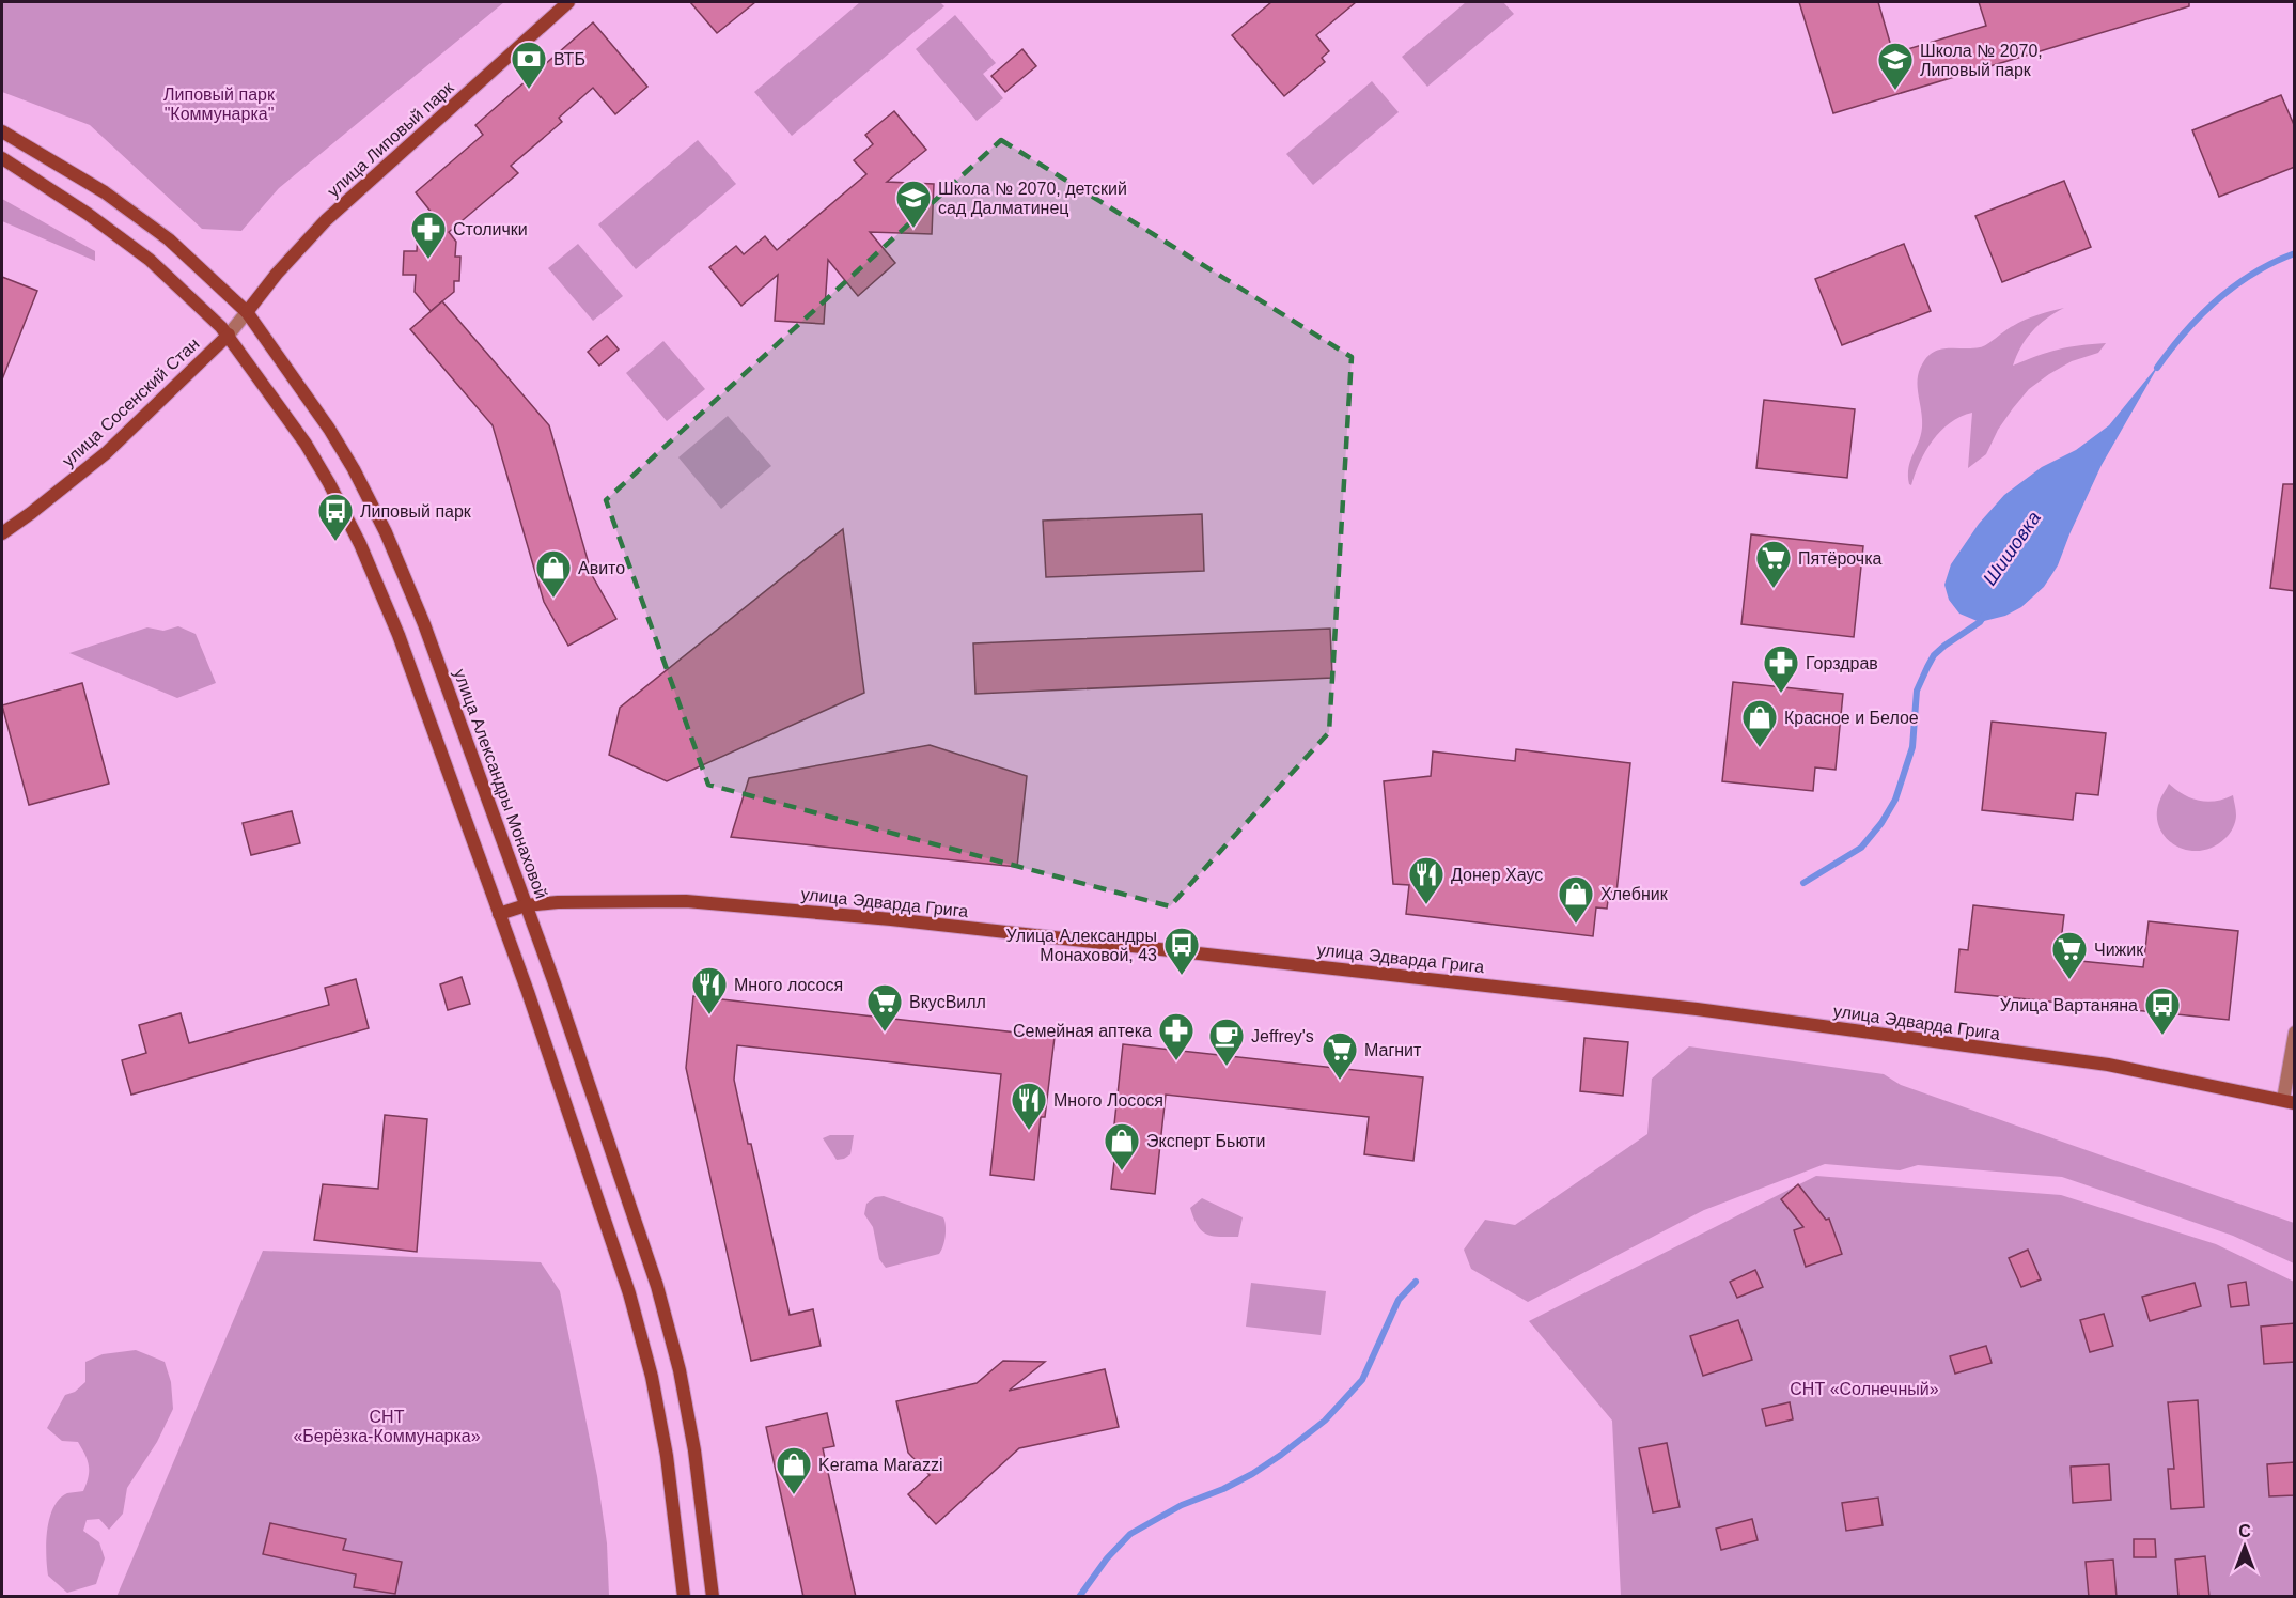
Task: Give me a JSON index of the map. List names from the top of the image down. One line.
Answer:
{"streets":{"main road":["улица Липовый парк","улица Сосенский Стан","улица Александры Монаховой","улица Эдварда Грига"]},"crossings":[["улица Липовый парк","улица Сосенский Стан"],["улица Липовый парк","улица Александры Монаховой"],["улица Сосенский Стан","улица Александры Монаховой"],["улица Александры Монаховой","улица Эдварда Грига"]],"water":["Шишовка"],"parks":["Липовый парк \"Коммунарка\"","СНТ «Солнечный»","СНТ «Берёзка-Коммунарка»"],"places":{"bank":["ВТБ"],"school or university":["Школа № 2070, Липовый парк","Школа № 2070, детский сад Далматинец"],"pharmacy":["Столички","Горздрав","Семейная аптека"],"bus stop":["Липовый парк","Улица Александры Монаховой, 43","Улица Вартаняна"],"supermarket":["Пятёрочка","Чижик","ВкусВилл","Магнит"],"shop":["Авито","Красное и Белое","Хлебник","Эксперт Бьюти","Kerama Marazzi"],"restaurant":["Донер Хаус","Много лосося","Много Лосося"],"cafe":["Jeffrey's"]},"north":"top"}
